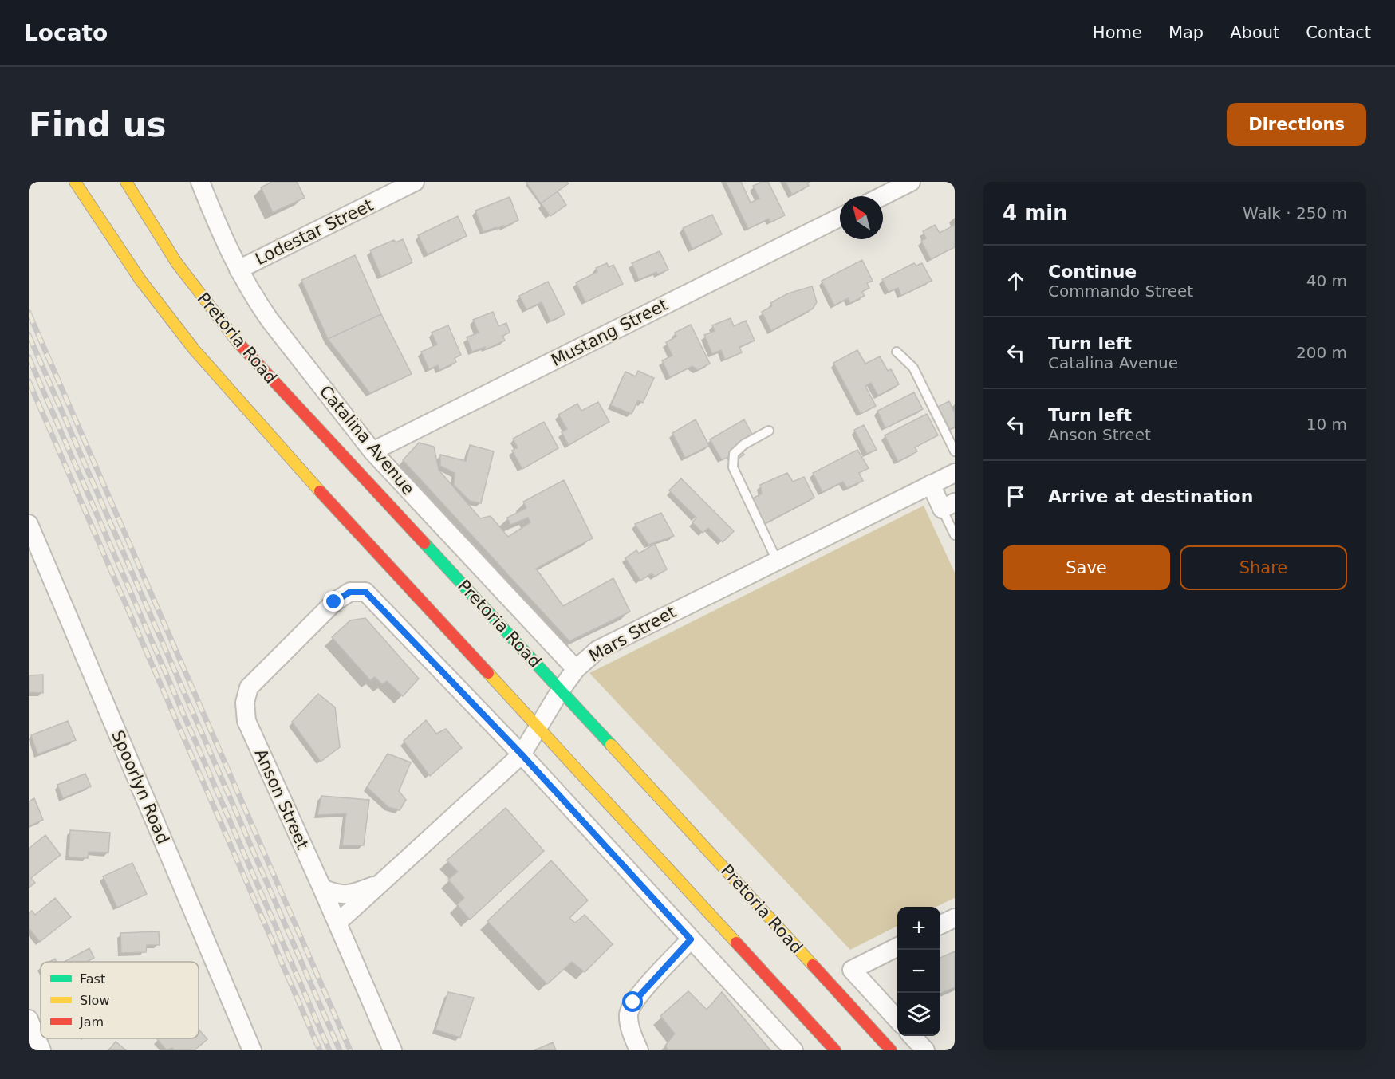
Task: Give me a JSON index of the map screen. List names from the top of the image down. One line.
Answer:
{"streets":{"main road":["Pretoria Road"],"street":["Lodestar Street","Mustang Street","Catalina Avenue","Mars Street","Spoorlyn Road","Anson Street"]},"crossings":[["Lodestar Street","Catalina Avenue"],["Mustang Street","Catalina Avenue"],["Pretoria Road","Mars Street"],["Catalina Avenue","Mars Street"],["Mars Street","Anson Street"]],"legend":["Fast","Slow","Jam"],"north":"top left","page":{"header":"Locato","nav":["Home","Map","About","Contact"],"buttons":["Directions",["Save","Share"]],"title":"Find us","heading":["4 min","Walk · 250 m"],"list":[["Continue","Commando Street","40 m"],["Turn left","Catalina Avenue","200 m"],["Turn left","Anson Street","10 m"],"Arrive at destination"],"map_buttons":["+","−"]}}
